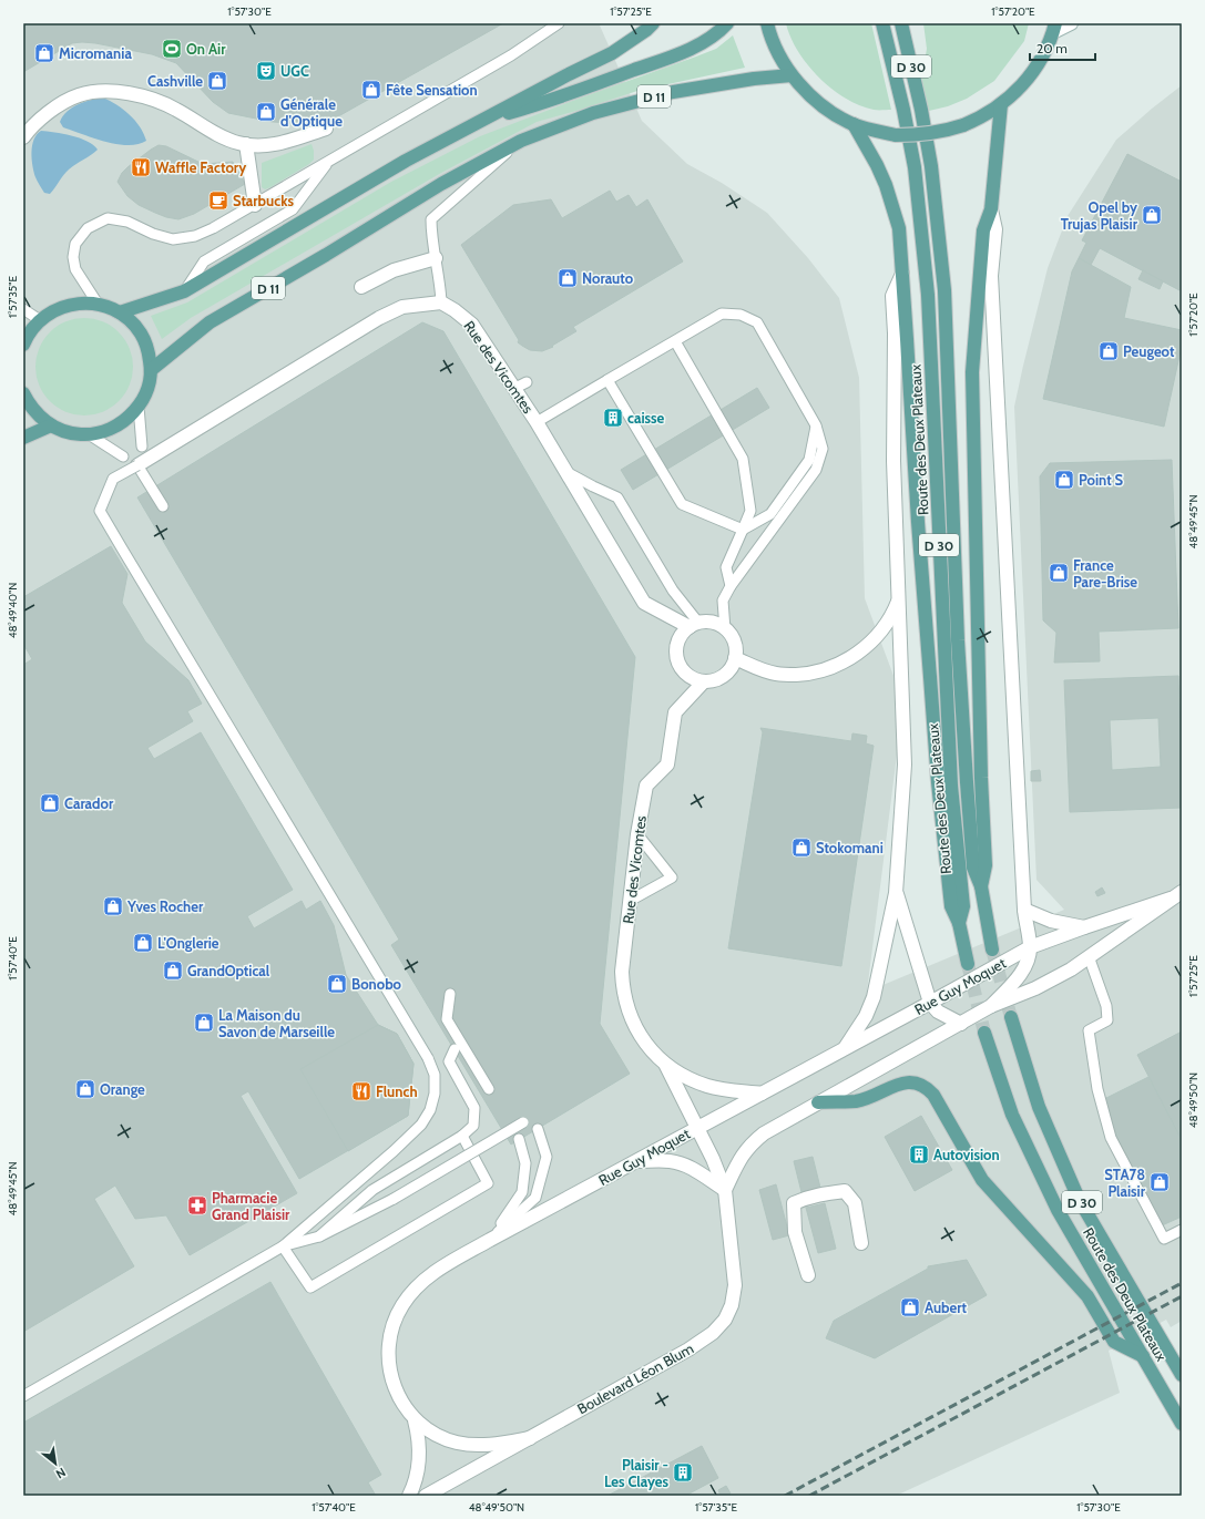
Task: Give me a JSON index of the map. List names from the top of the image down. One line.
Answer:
{"streets":{"main road":["D 30","D 11","Route des Deux Plateaux"],"street":["Rue des Vicomtes","Rue Guy Moquet","Boulevard Léon Blum"]},"crossings":[["Rue des Vicomtes","Rue Guy Moquet"],["Rue des Vicomtes","Boulevard Léon Blum"],["Rue Guy Moquet","Boulevard Léon Blum"]],"places":{"sports":["On Air"],"shop":["Micromania","Cashville","Fête Sensation","Générale d'Optique","Opel by Trujas Plaisir","Norauto","Peugeot","Point S","France Pare-Brise","Carador","Stokomani","Yves Rocher","L'Onglerie","GrandOptical","Bonobo","La Maison du Savon de Marseille","Orange","STA78 Plaisir","Aubert"],"theatre":["UGC"],"restaurant":["Waffle Factory","Flunch"],"cafe":["Starbucks"],"building":["caisse","Autovision","Plaisir - Les Clayes"],"pharmacy":["Pharmacie Grand Plaisir"]},"scale_bar":"20 m","north":"bottom right","coordinates":["1°57'30\"E","1°57'25\"E","1°57'20\"E","1°57'35\"E","48°49'45\"N","48°49'40\"N","1°57'40\"E","48°49'50\"N"]}
